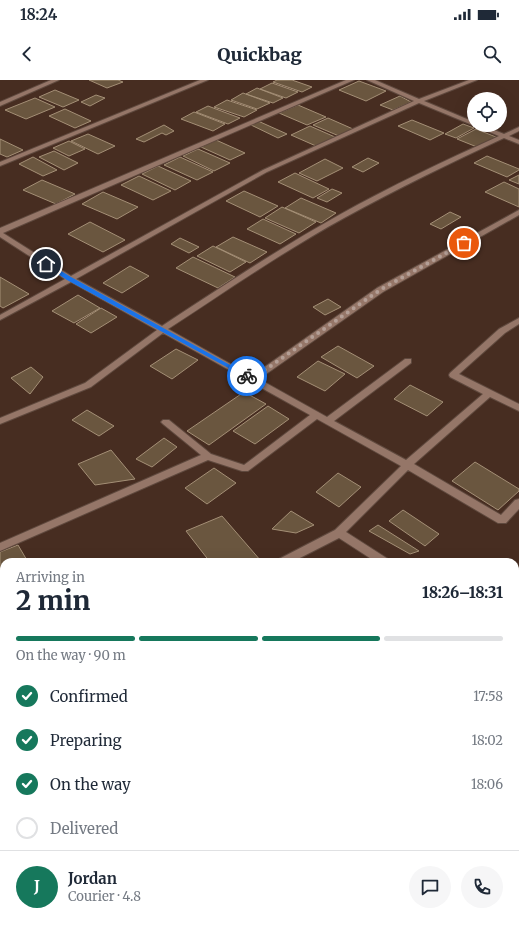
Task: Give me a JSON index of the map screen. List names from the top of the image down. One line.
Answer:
{"page":{"status":"18:24","header":"Quickbag","heading":["2 min","Arriving in","18:26–18:31"],"panel":["Jordan","Courier · 4.8"],"bar":"On the way · 90 m","list":[["Confirmed","17:58"],["Preparing","18:02"],["On the way","18:06"],"Delivered"],"round":"J"}}
